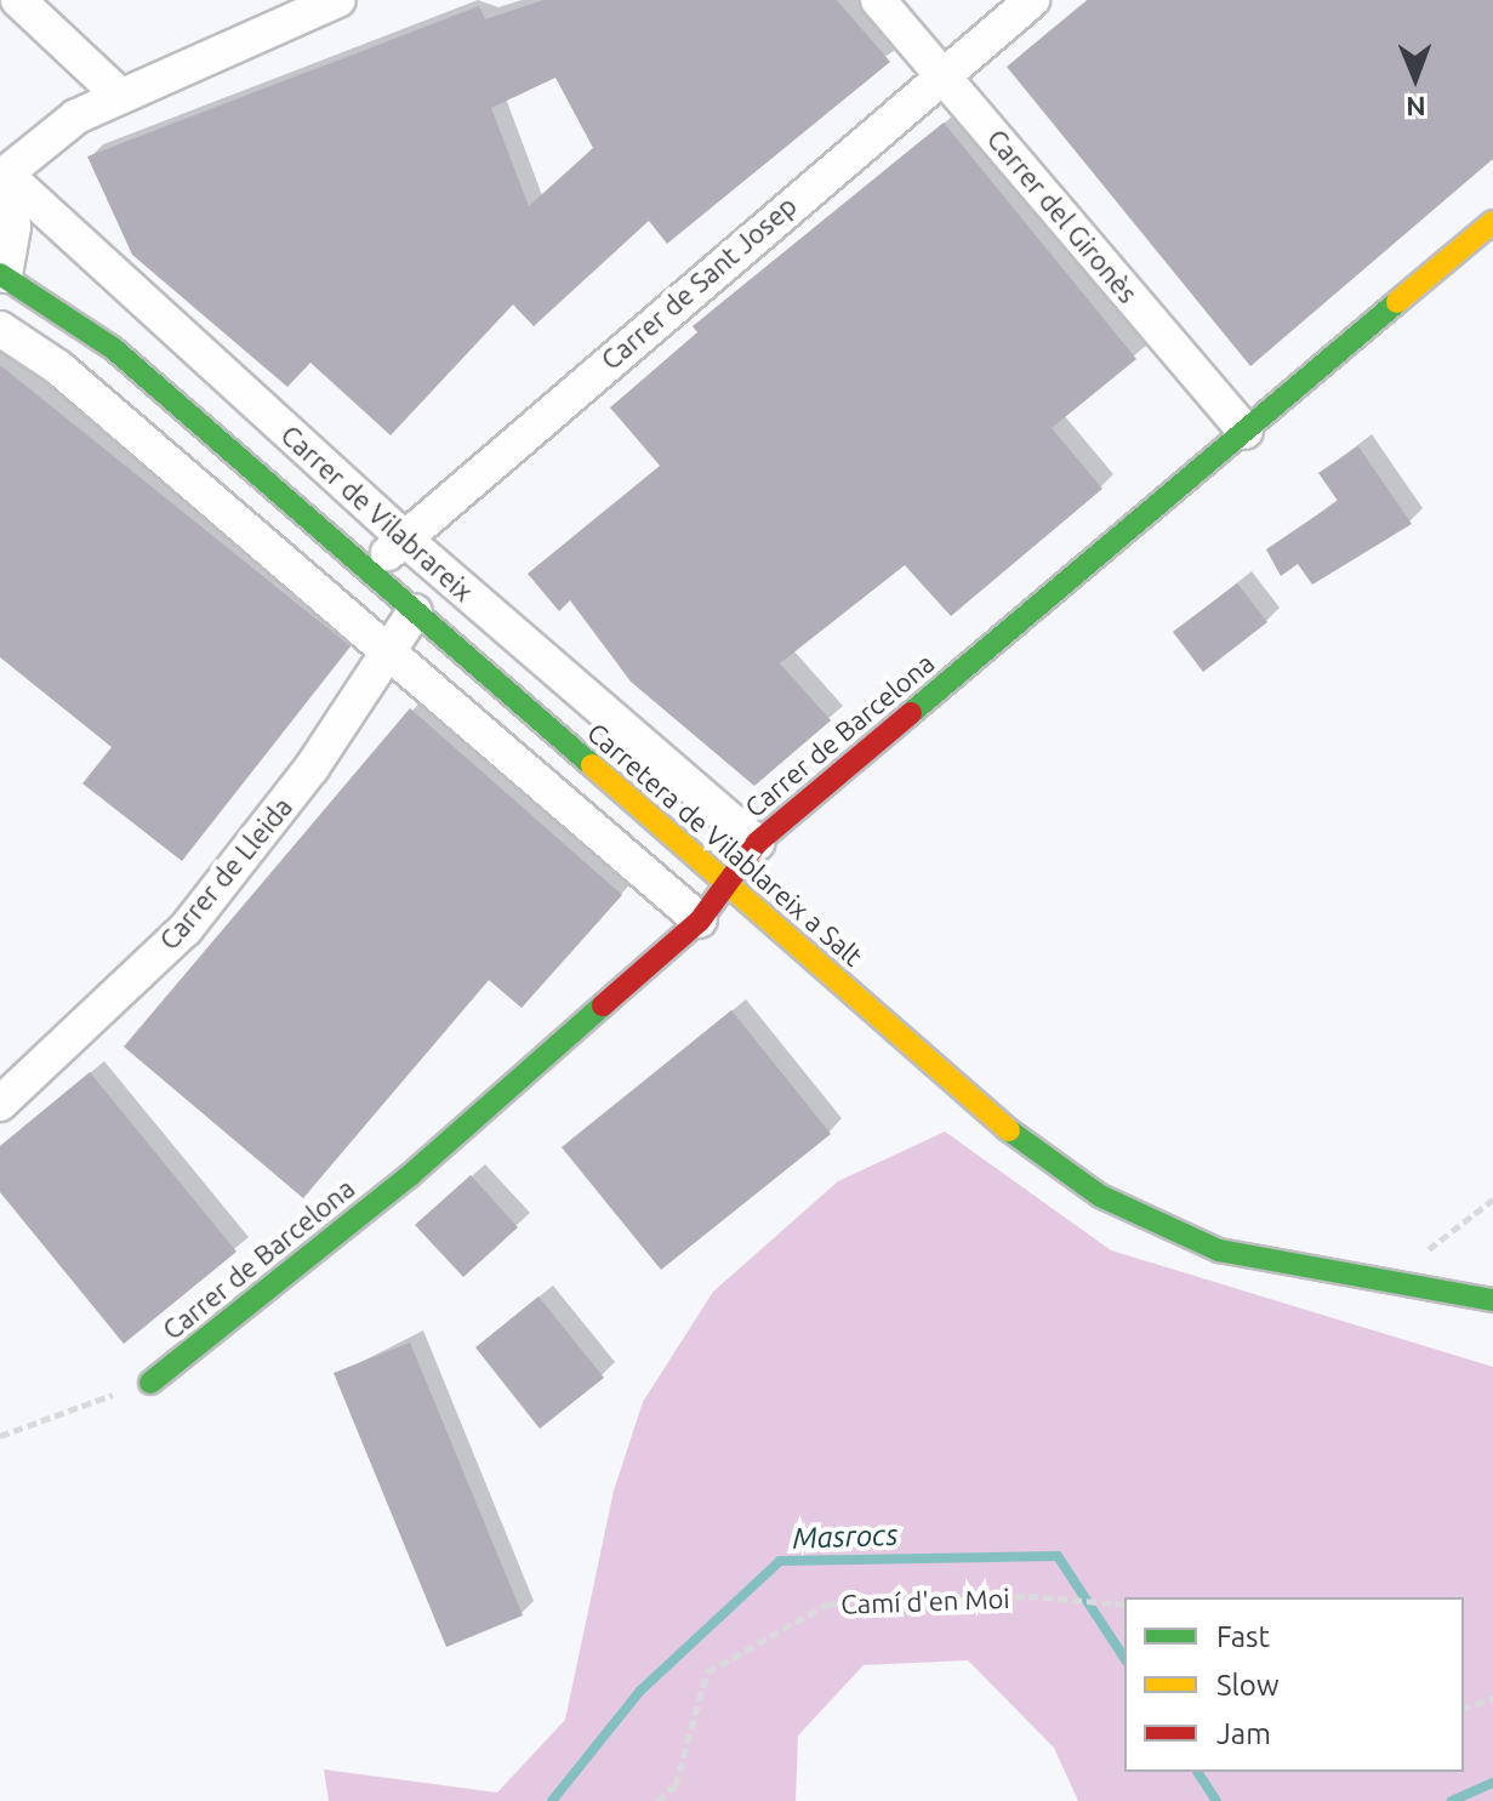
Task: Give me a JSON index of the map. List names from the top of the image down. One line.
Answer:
{"streets":{"street":["Carrer del Gironès","Carrer de Sant Josep","Carrer de Vilabrareix","Carrer de Barcelona","Carretera de Vilablareix a Salt","Carrer de Lleida"],"path":["Camí d'en Moi"]},"crossings":[["Carrer del Gironès","Carrer de Sant Josep"],["Carrer del Gironès","Carrer de Barcelona"],["Carrer de Sant Josep","Carrer de Vilabrareix"],["Carrer de Sant Josep","Carretera de Vilablareix a Salt"],["Carrer de Vilabrareix","Carrer de Barcelona"],["Carrer de Barcelona","Carretera de Vilablareix a Salt"],["Carretera de Vilablareix a Salt","Carrer de Lleida"]],"water":["Masrocs"],"legend":["Fast","Slow","Jam"],"north":"bottom"}
